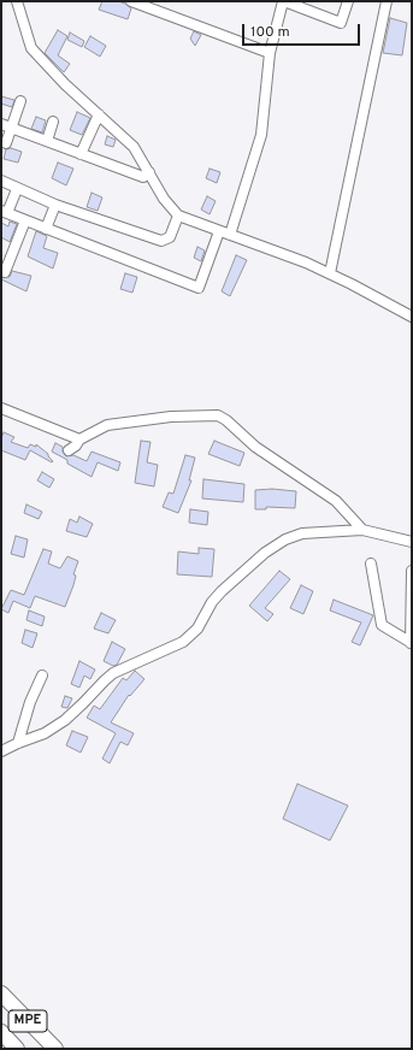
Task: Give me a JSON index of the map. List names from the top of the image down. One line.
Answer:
{"streets":{"highway":["MPE"]},"scale_bar":"100 m"}
